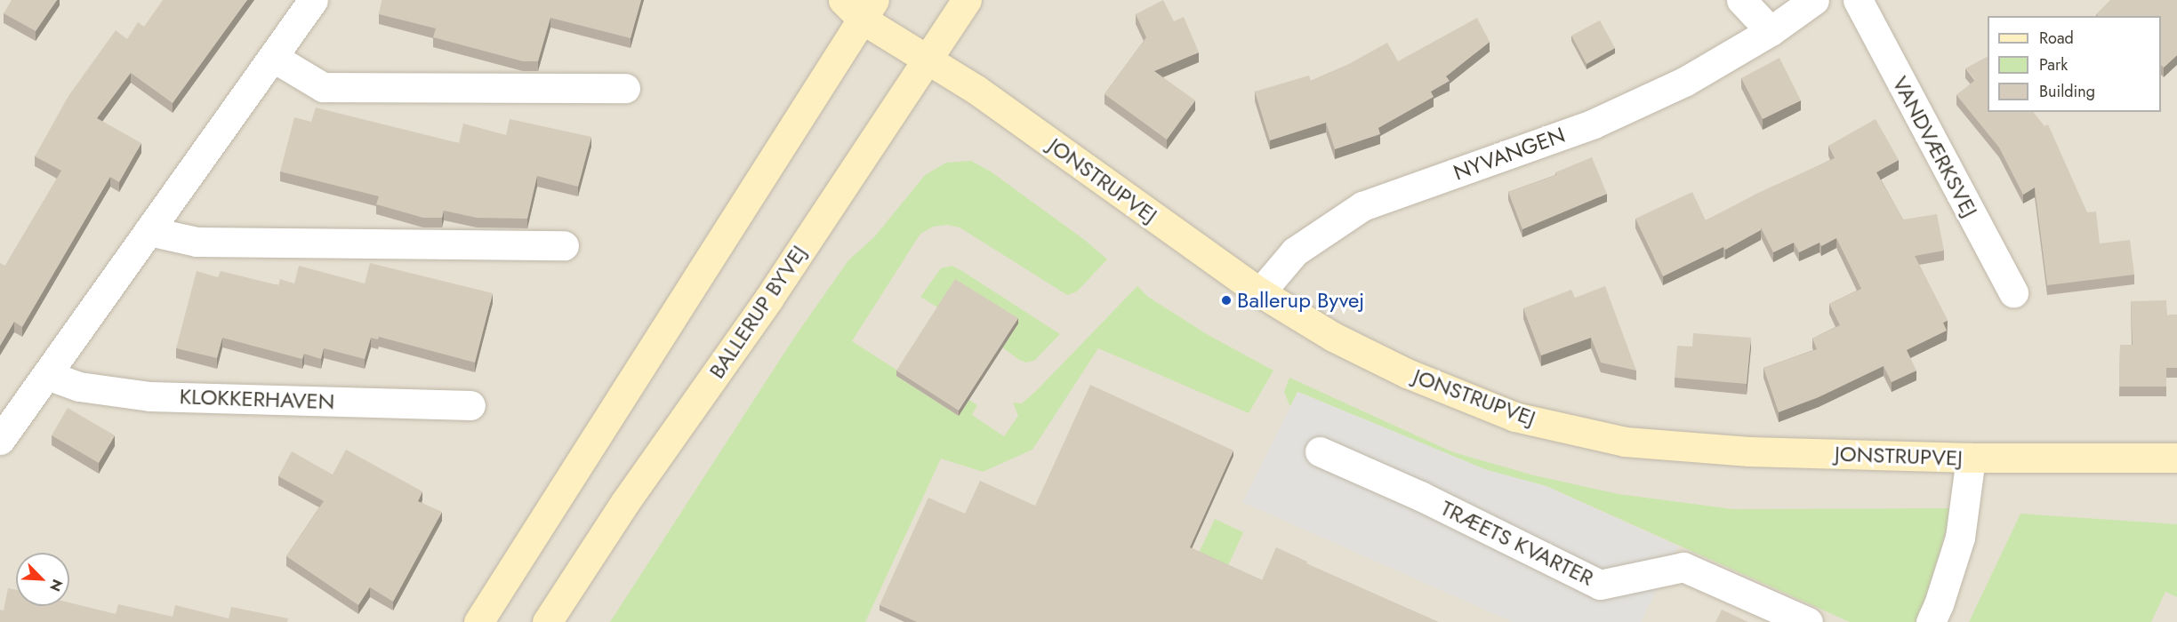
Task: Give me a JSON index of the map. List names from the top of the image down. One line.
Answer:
{"streets":{"main road":["JONSTRUPVEJ","BALLERUP BYVEJ"],"street":["VANDVÆRKSVEJ","NYVANGEN","KLOKKERHAVEN","TRÆETS KVARTER"]},"crossings":[["NYVANGEN","JONSTRUPVEJ"],["JONSTRUPVEJ","BALLERUP BYVEJ"]],"places":["Ballerup Byvej"],"legend":["Road","Park","Building"],"north":"bottom right"}
